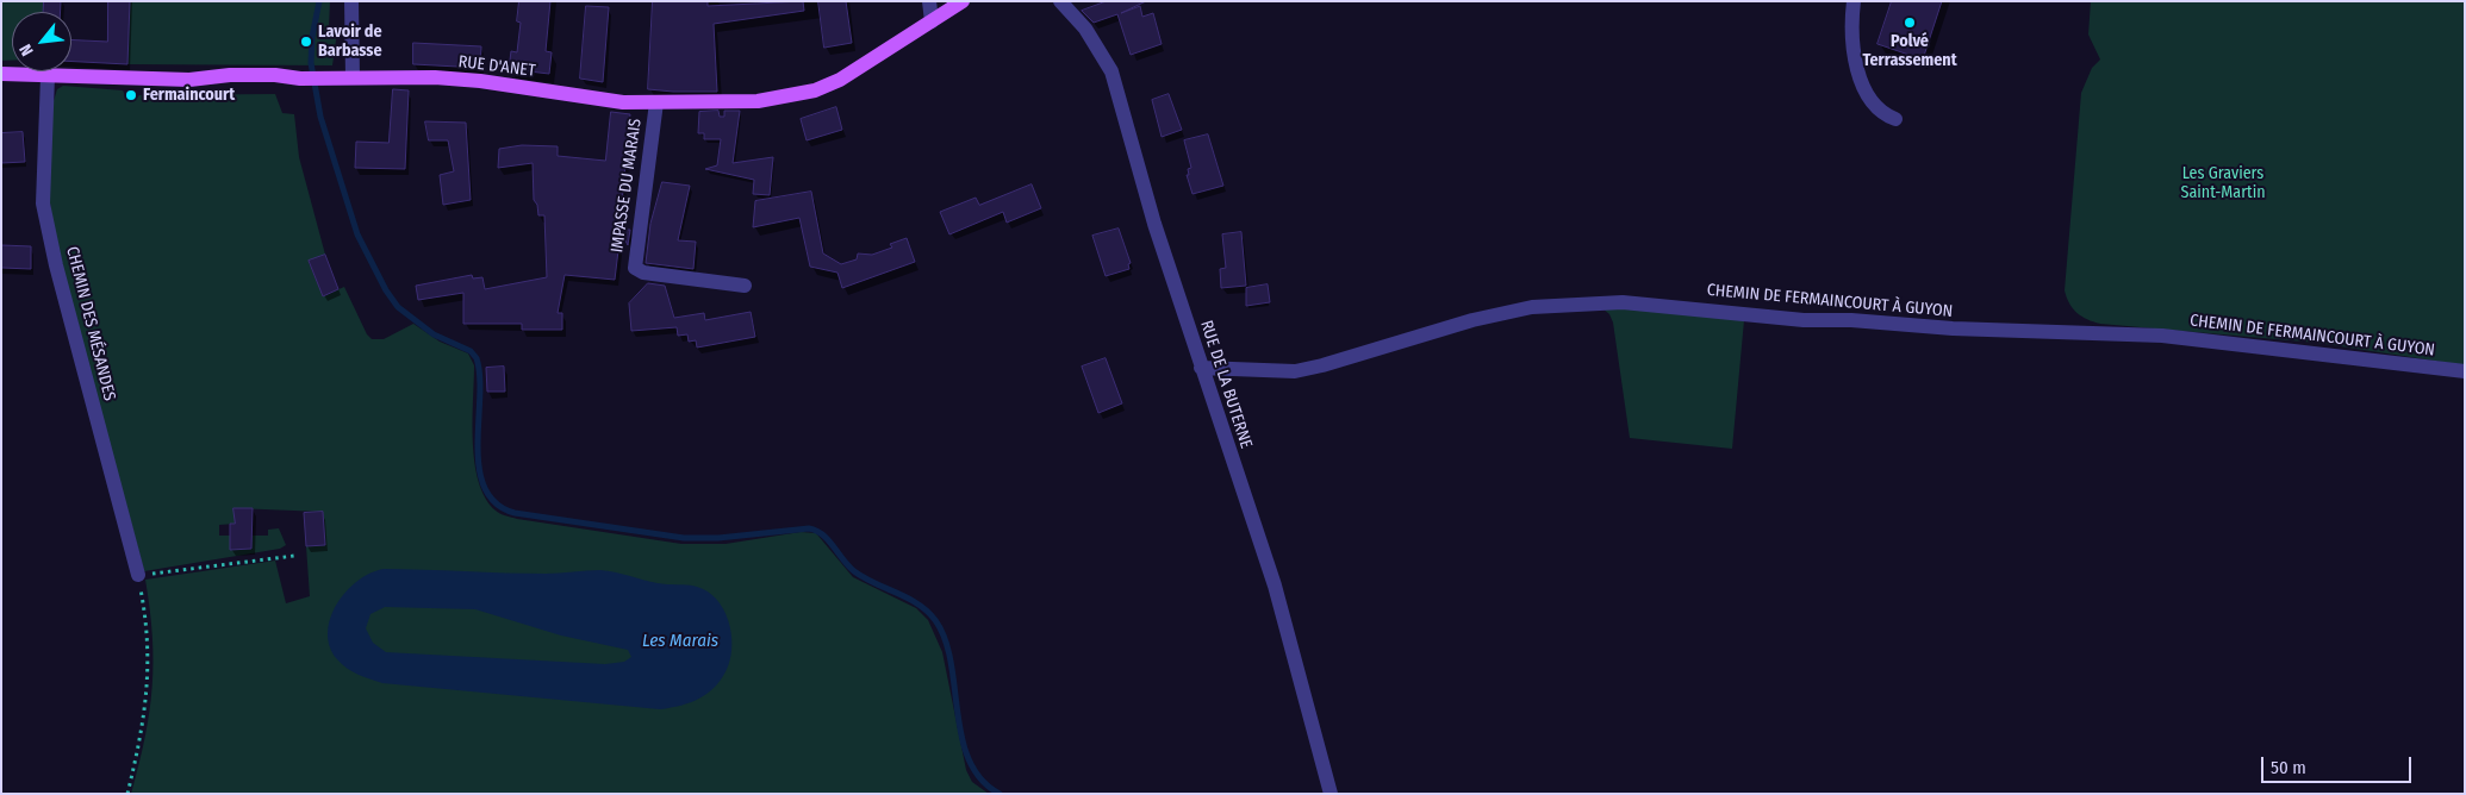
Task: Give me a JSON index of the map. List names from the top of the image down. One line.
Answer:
{"streets":{"main road":["RUE D'ANET"],"street":["IMPASSE DU MARAIS","CHEMIN DE FERMAINCOURT À GUYON","CHEMIN DES MÉSANDES","RUE DE LA BUTERNE"]},"crossings":[["RUE D'ANET","IMPASSE DU MARAIS"],["RUE D'ANET","CHEMIN DES MÉSANDES"],["CHEMIN DE FERMAINCOURT À GUYON","RUE DE LA BUTERNE"]],"water":["Les Marais"],"parks":["Les Graviers Saint-Martin"],"places":["Polvé Terrassement","Lavoir de Barbasse","Fermaincourt"],"scale_bar":"50 m","north":"bottom left"}
